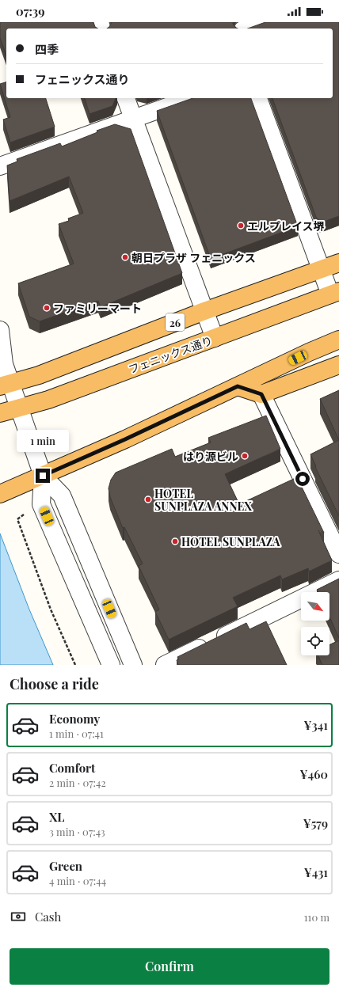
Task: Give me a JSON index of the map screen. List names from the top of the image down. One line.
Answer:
{"streets":{"highway":["26","フェニックス通り"]},"places":["エルプレイス堺","朝日プラザ フェニックス","ファミリーマート","はり源ビル","HOTEL SUNPLAZA ANNEX","HOTEL SUNPLAZA"],"north":"bottom right","page":{"status":"07:39","banner":["四季","フェニックス通り"],"bubble":"1 min","heading":"Choose a ride","list":[{"name":"Economy","note":"1 min · 07:41","value":"¥341"},{"name":"Comfort","note":"2 min · 07:42","value":"¥460"},{"name":"XL","note":"3 min · 07:43","value":"¥579"},{"name":"Green","note":"4 min · 07:44","value":"¥431"}],"pay":["Cash","110 m"],"buttons":"Confirm"}}
